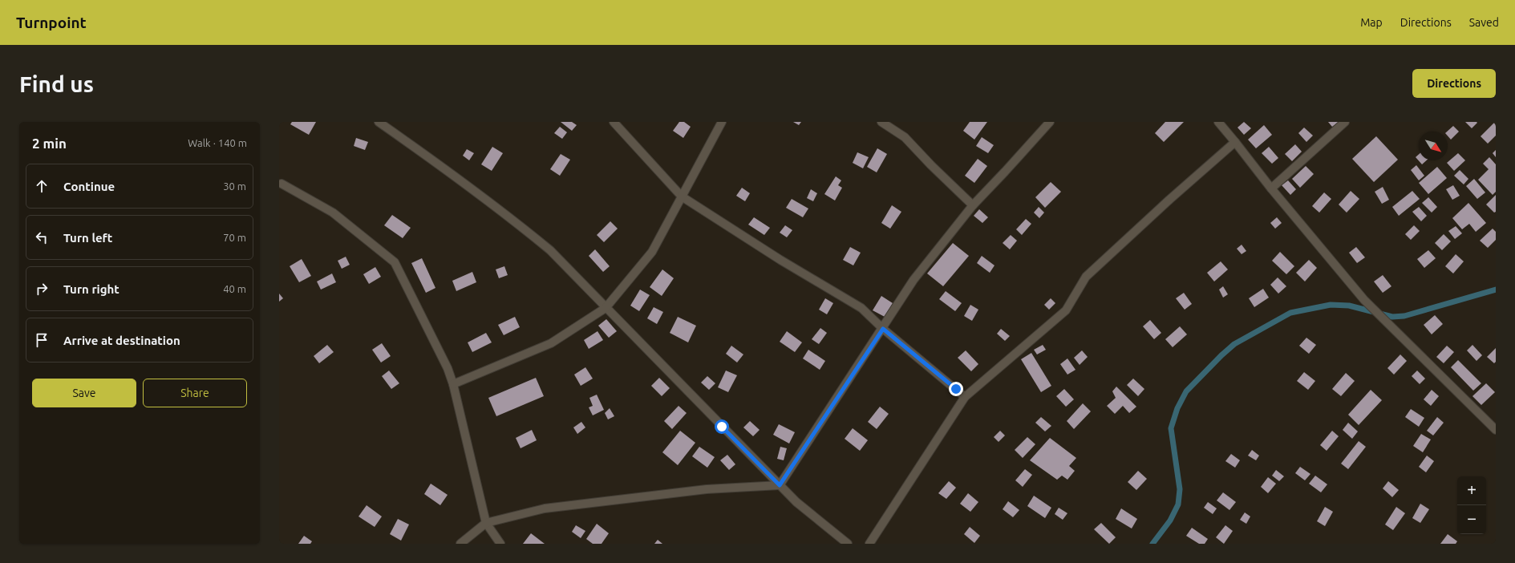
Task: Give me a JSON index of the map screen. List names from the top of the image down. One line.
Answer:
{"north":"bottom right","page":{"header":"Turnpoint","nav":["Map","Directions","Saved"],"buttons":["Directions",["Save","Share"]],"title":"Find us","heading":["2 min","Walk · 140 m"],"list":[["Continue","30 m"],["Turn left","70 m"],["Turn right","40 m"],"Arrive at destination"],"map_buttons":["+","−"]}}
